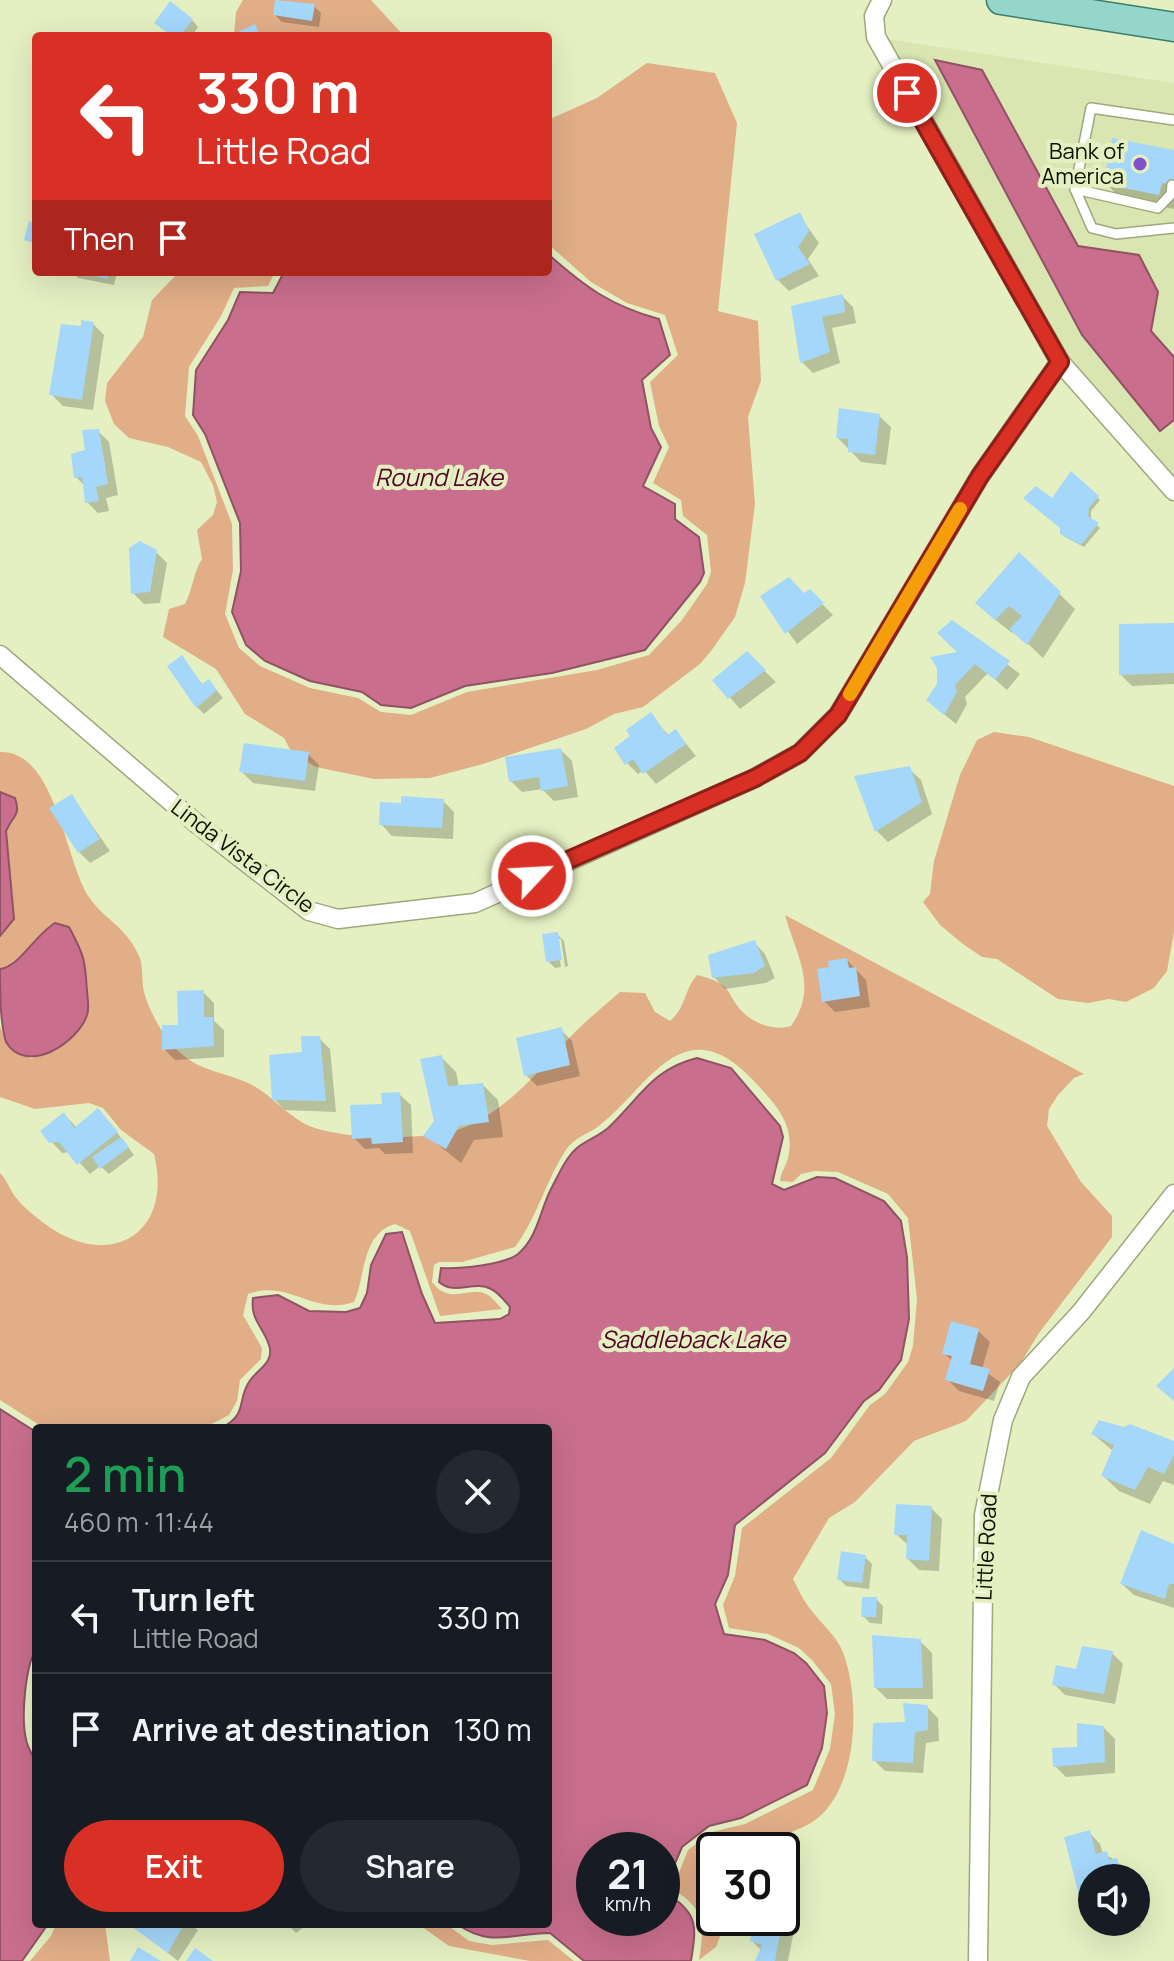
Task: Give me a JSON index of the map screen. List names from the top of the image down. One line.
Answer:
{"streets":{"street":["Linda Vista Circle","Little Road"]},"water":["Round Lake","Saddleback Lake"],"places":["Bank of America"],"page":{"turn":["330 m","Little Road"],"then":"Then","heading":["2 min","460 m · 11:44"],"list":[{"name":"Turn left","note":"Little Road","value":"330 m"},{"name":"Arrive at destination","value":"130 m"}],"buttons":["Exit","Share"],"speed":"21 km/h","limit":"30"}}
